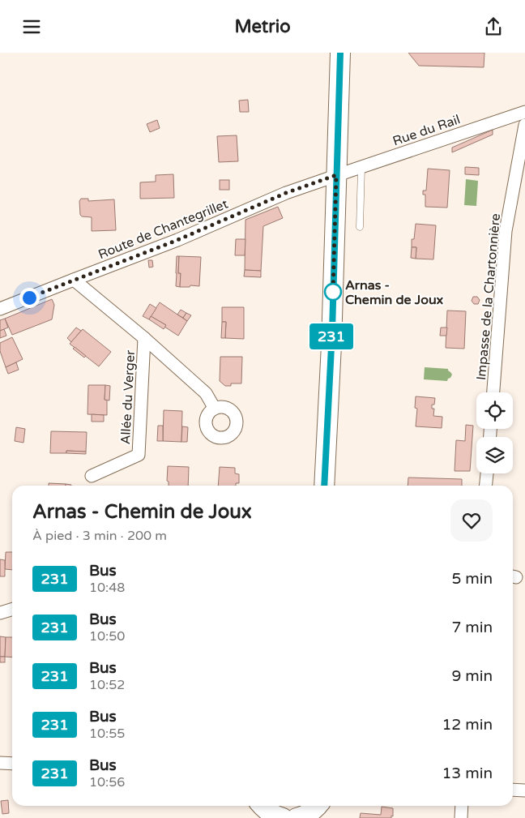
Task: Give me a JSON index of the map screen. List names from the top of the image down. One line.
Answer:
{"streets":{"street":["Rue du Rail","Route de Chantegrillet","Impasse de la Chartonnière","Allée du Verger"]},"crossings":[["Rue du Rail","Route de Chantegrillet"],["Route de Chantegrillet","Allée du Verger"]],"places":["Arnas - Chemin de Joux"],"lines":["bus line 231"],"page":{"header":"Metrio","on_map":"231","heading":["Arnas - Chemin de Joux","À pied · 3 min · 200 m"],"list":[{"mark":"231","name":"Bus","note":"10:48","value":"5 min"},{"mark":"231","name":"Bus","note":"10:50","value":"7 min"},{"mark":"231","name":"Bus","note":"10:52","value":"9 min"},{"mark":"231","name":"Bus","note":"10:55","value":"12 min"},{"mark":"231","name":"Bus","note":"10:56","value":"13 min"}]}}
